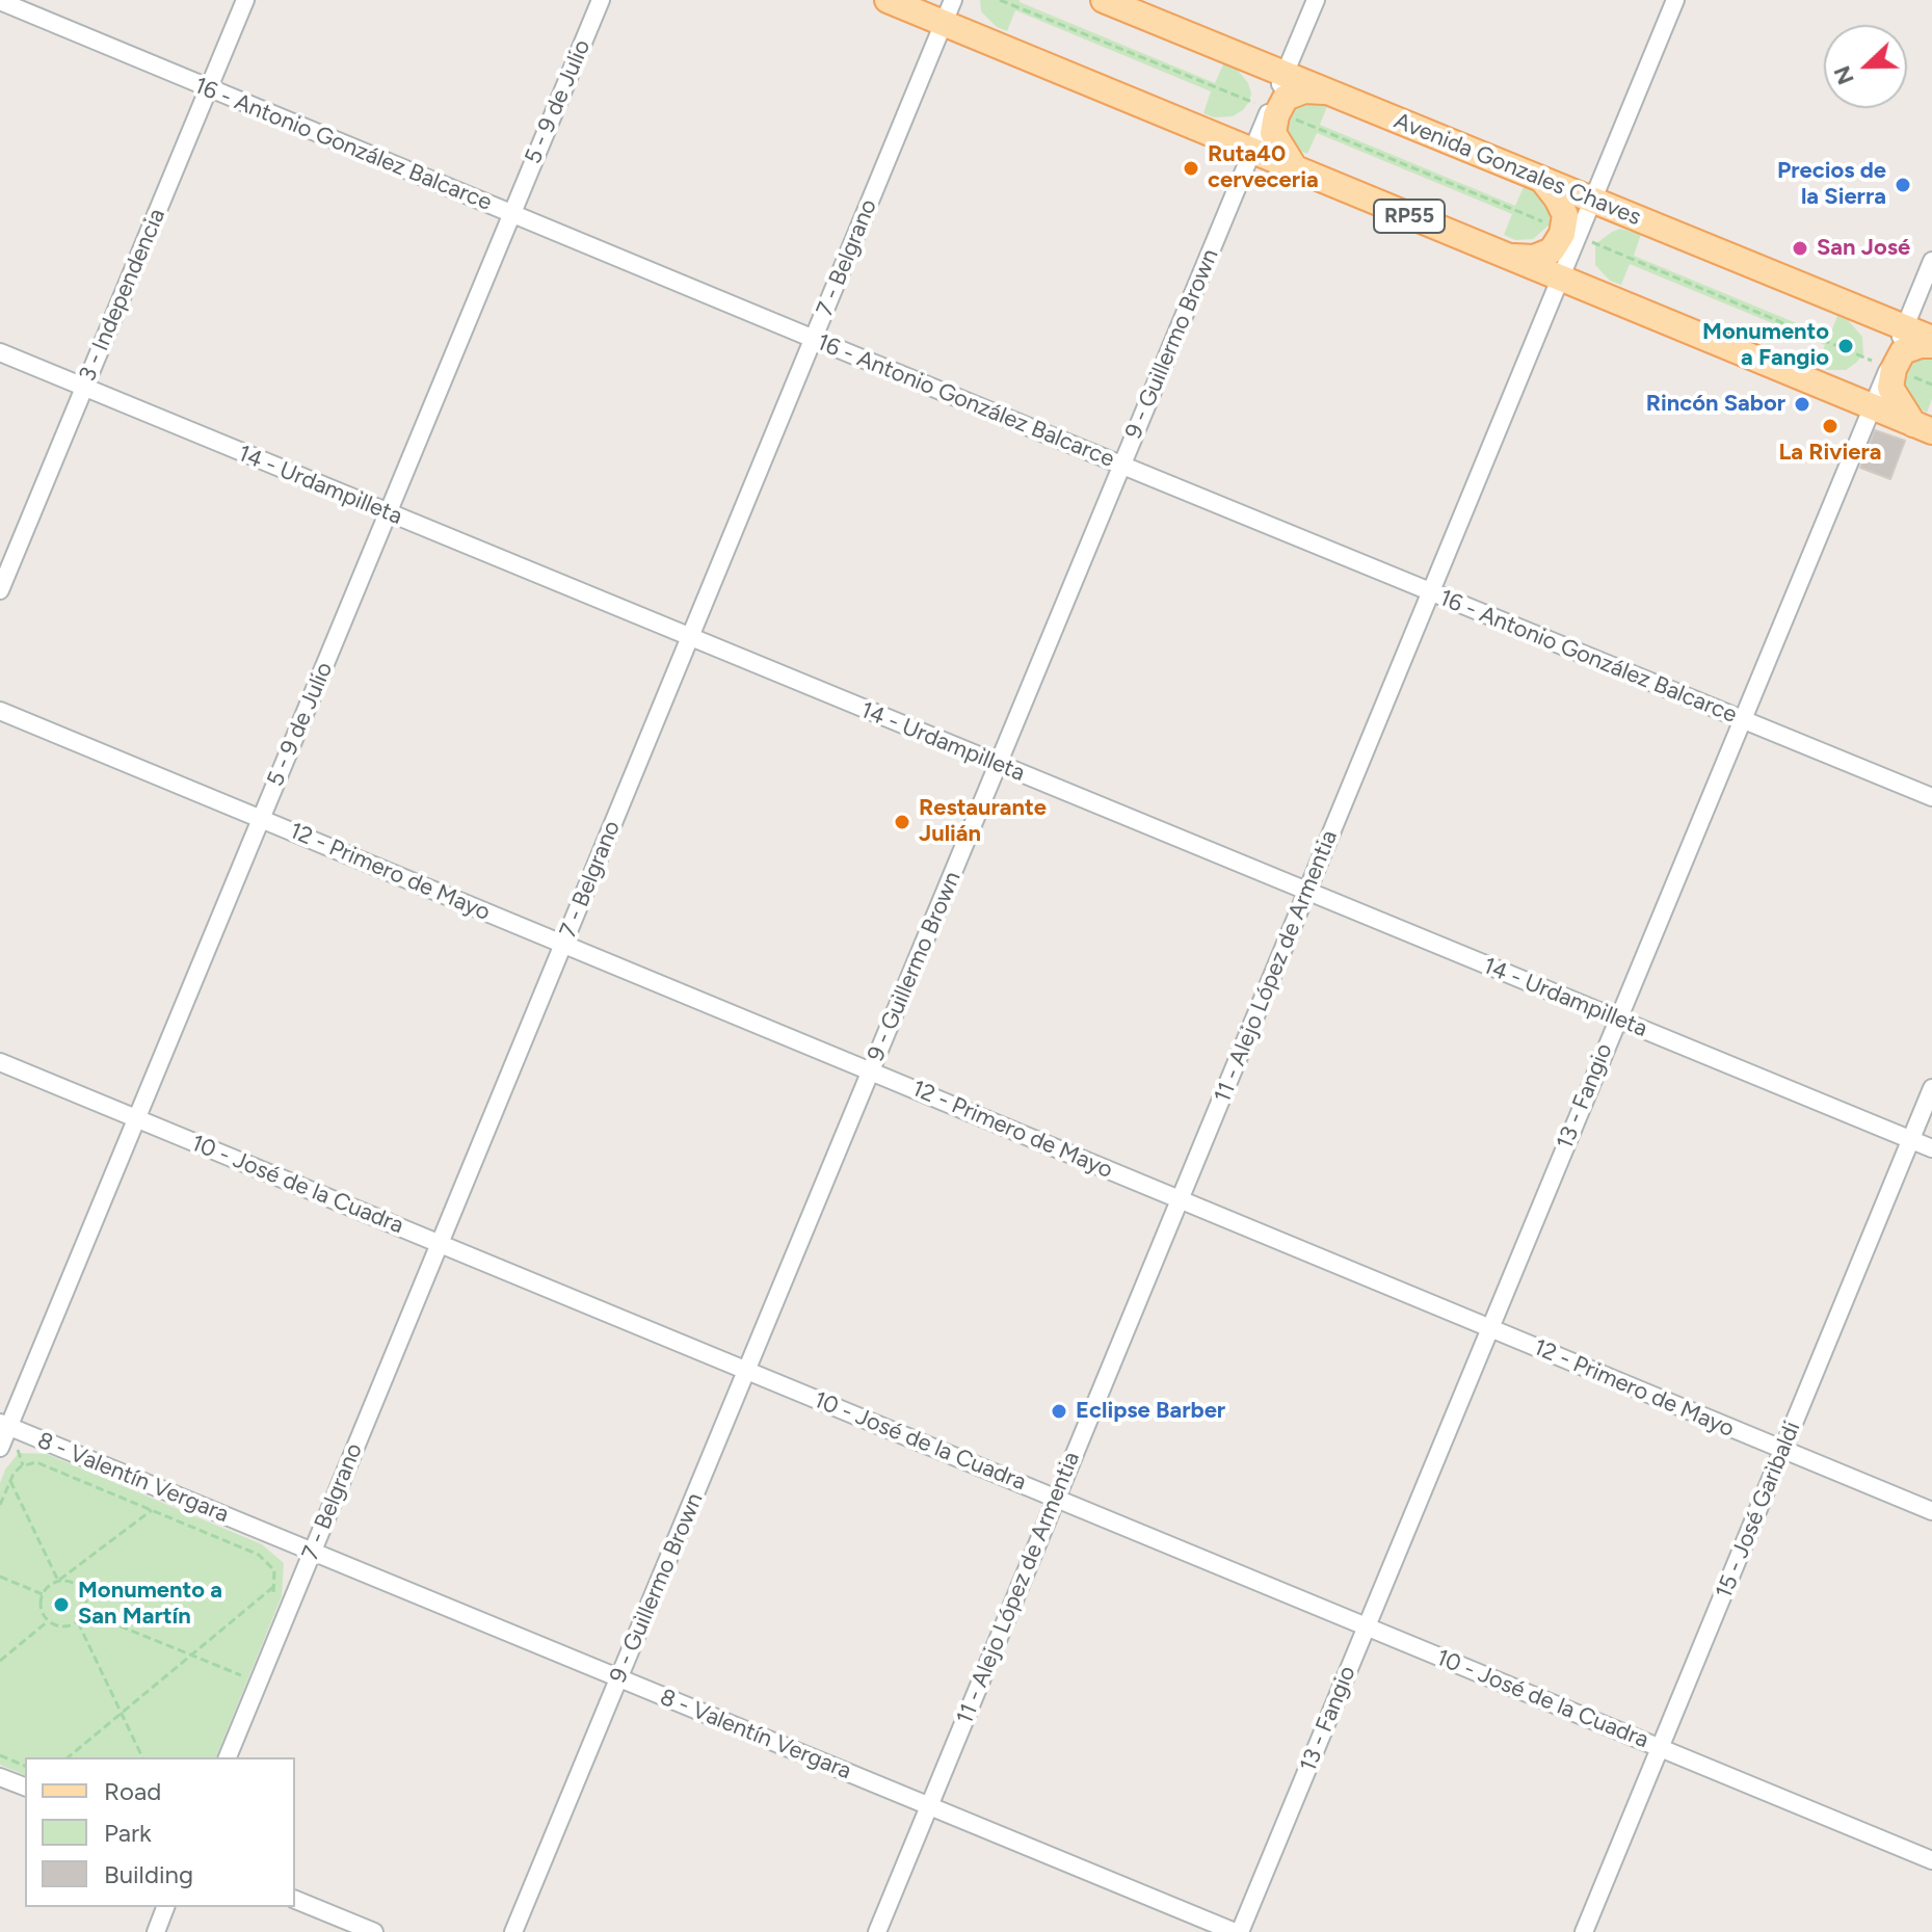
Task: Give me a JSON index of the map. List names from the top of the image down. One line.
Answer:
{"streets":{"main road":["Avenida Gonzales Chaves","RP55"],"street":["5 - 9 de Julio","16 - Antonio González Balcarce","7 - Belgrano","3 - Independencia","9 - Guillermo Brown","14 - Urdampilleta","12 - Primero de Mayo","11 - Alejo López de Armentia","13 - Fangio","10 - José de la Cuadra","8 - Valentín Vergara","15 - José Garibaldi"]},"crossings":[["5 - 9 de Julio","16 - Antonio González Balcarce"],["5 - 9 de Julio","14 - Urdampilleta"],["5 - 9 de Julio","12 - Primero de Mayo"],["5 - 9 de Julio","10 - José de la Cuadra"],["5 - 9 de Julio","8 - Valentín Vergara"],["16 - Antonio González Balcarce","7 - Belgrano"],["16 - Antonio González Balcarce","3 - Independencia"],["16 - Antonio González Balcarce","9 - Guillermo Brown"],["16 - Antonio González Balcarce","11 - Alejo López de Armentia"],["16 - Antonio González Balcarce","13 - Fangio"],["Avenida Gonzales Chaves","9 - Guillermo Brown"],["Avenida Gonzales Chaves","11 - Alejo López de Armentia"],["Avenida Gonzales Chaves","13 - Fangio"],["RP55","7 - Belgrano"],["RP55","9 - Guillermo Brown"],["RP55","11 - Alejo López de Armentia"],["RP55","13 - Fangio"],["7 - Belgrano","14 - Urdampilleta"],["7 - Belgrano","12 - Primero de Mayo"],["7 - Belgrano","10 - José de la Cuadra"],["7 - Belgrano","8 - Valentín Vergara"],["3 - Independencia","14 - Urdampilleta"],["9 - Guillermo Brown","14 - Urdampilleta"],["9 - Guillermo Brown","12 - Primero de Mayo"],["9 - Guillermo Brown","10 - José de la Cuadra"],["9 - Guillermo Brown","8 - Valentín Vergara"],["14 - Urdampilleta","11 - Alejo López de Armentia"],["14 - Urdampilleta","13 - Fangio"],["14 - Urdampilleta","15 - José Garibaldi"],["12 - Primero de Mayo","11 - Alejo López de Armentia"],["12 - Primero de Mayo","13 - Fangio"],["12 - Primero de Mayo","15 - José Garibaldi"],["11 - Alejo López de Armentia","10 - José de la Cuadra"],["11 - Alejo López de Armentia","8 - Valentín Vergara"],["13 - Fangio","10 - José de la Cuadra"],["13 - Fangio","8 - Valentín Vergara"],["10 - José de la Cuadra","15 - José Garibaldi"]],"places":["Ruta40 cerveceria","Precios de la Sierra","San José","Monumento a Fangio","Rincón Sabor","La Riviera","Restaurante Julián","Eclipse Barber","Monumento a San Martín"],"legend":["Road","Park","Building"],"north":"left"}
